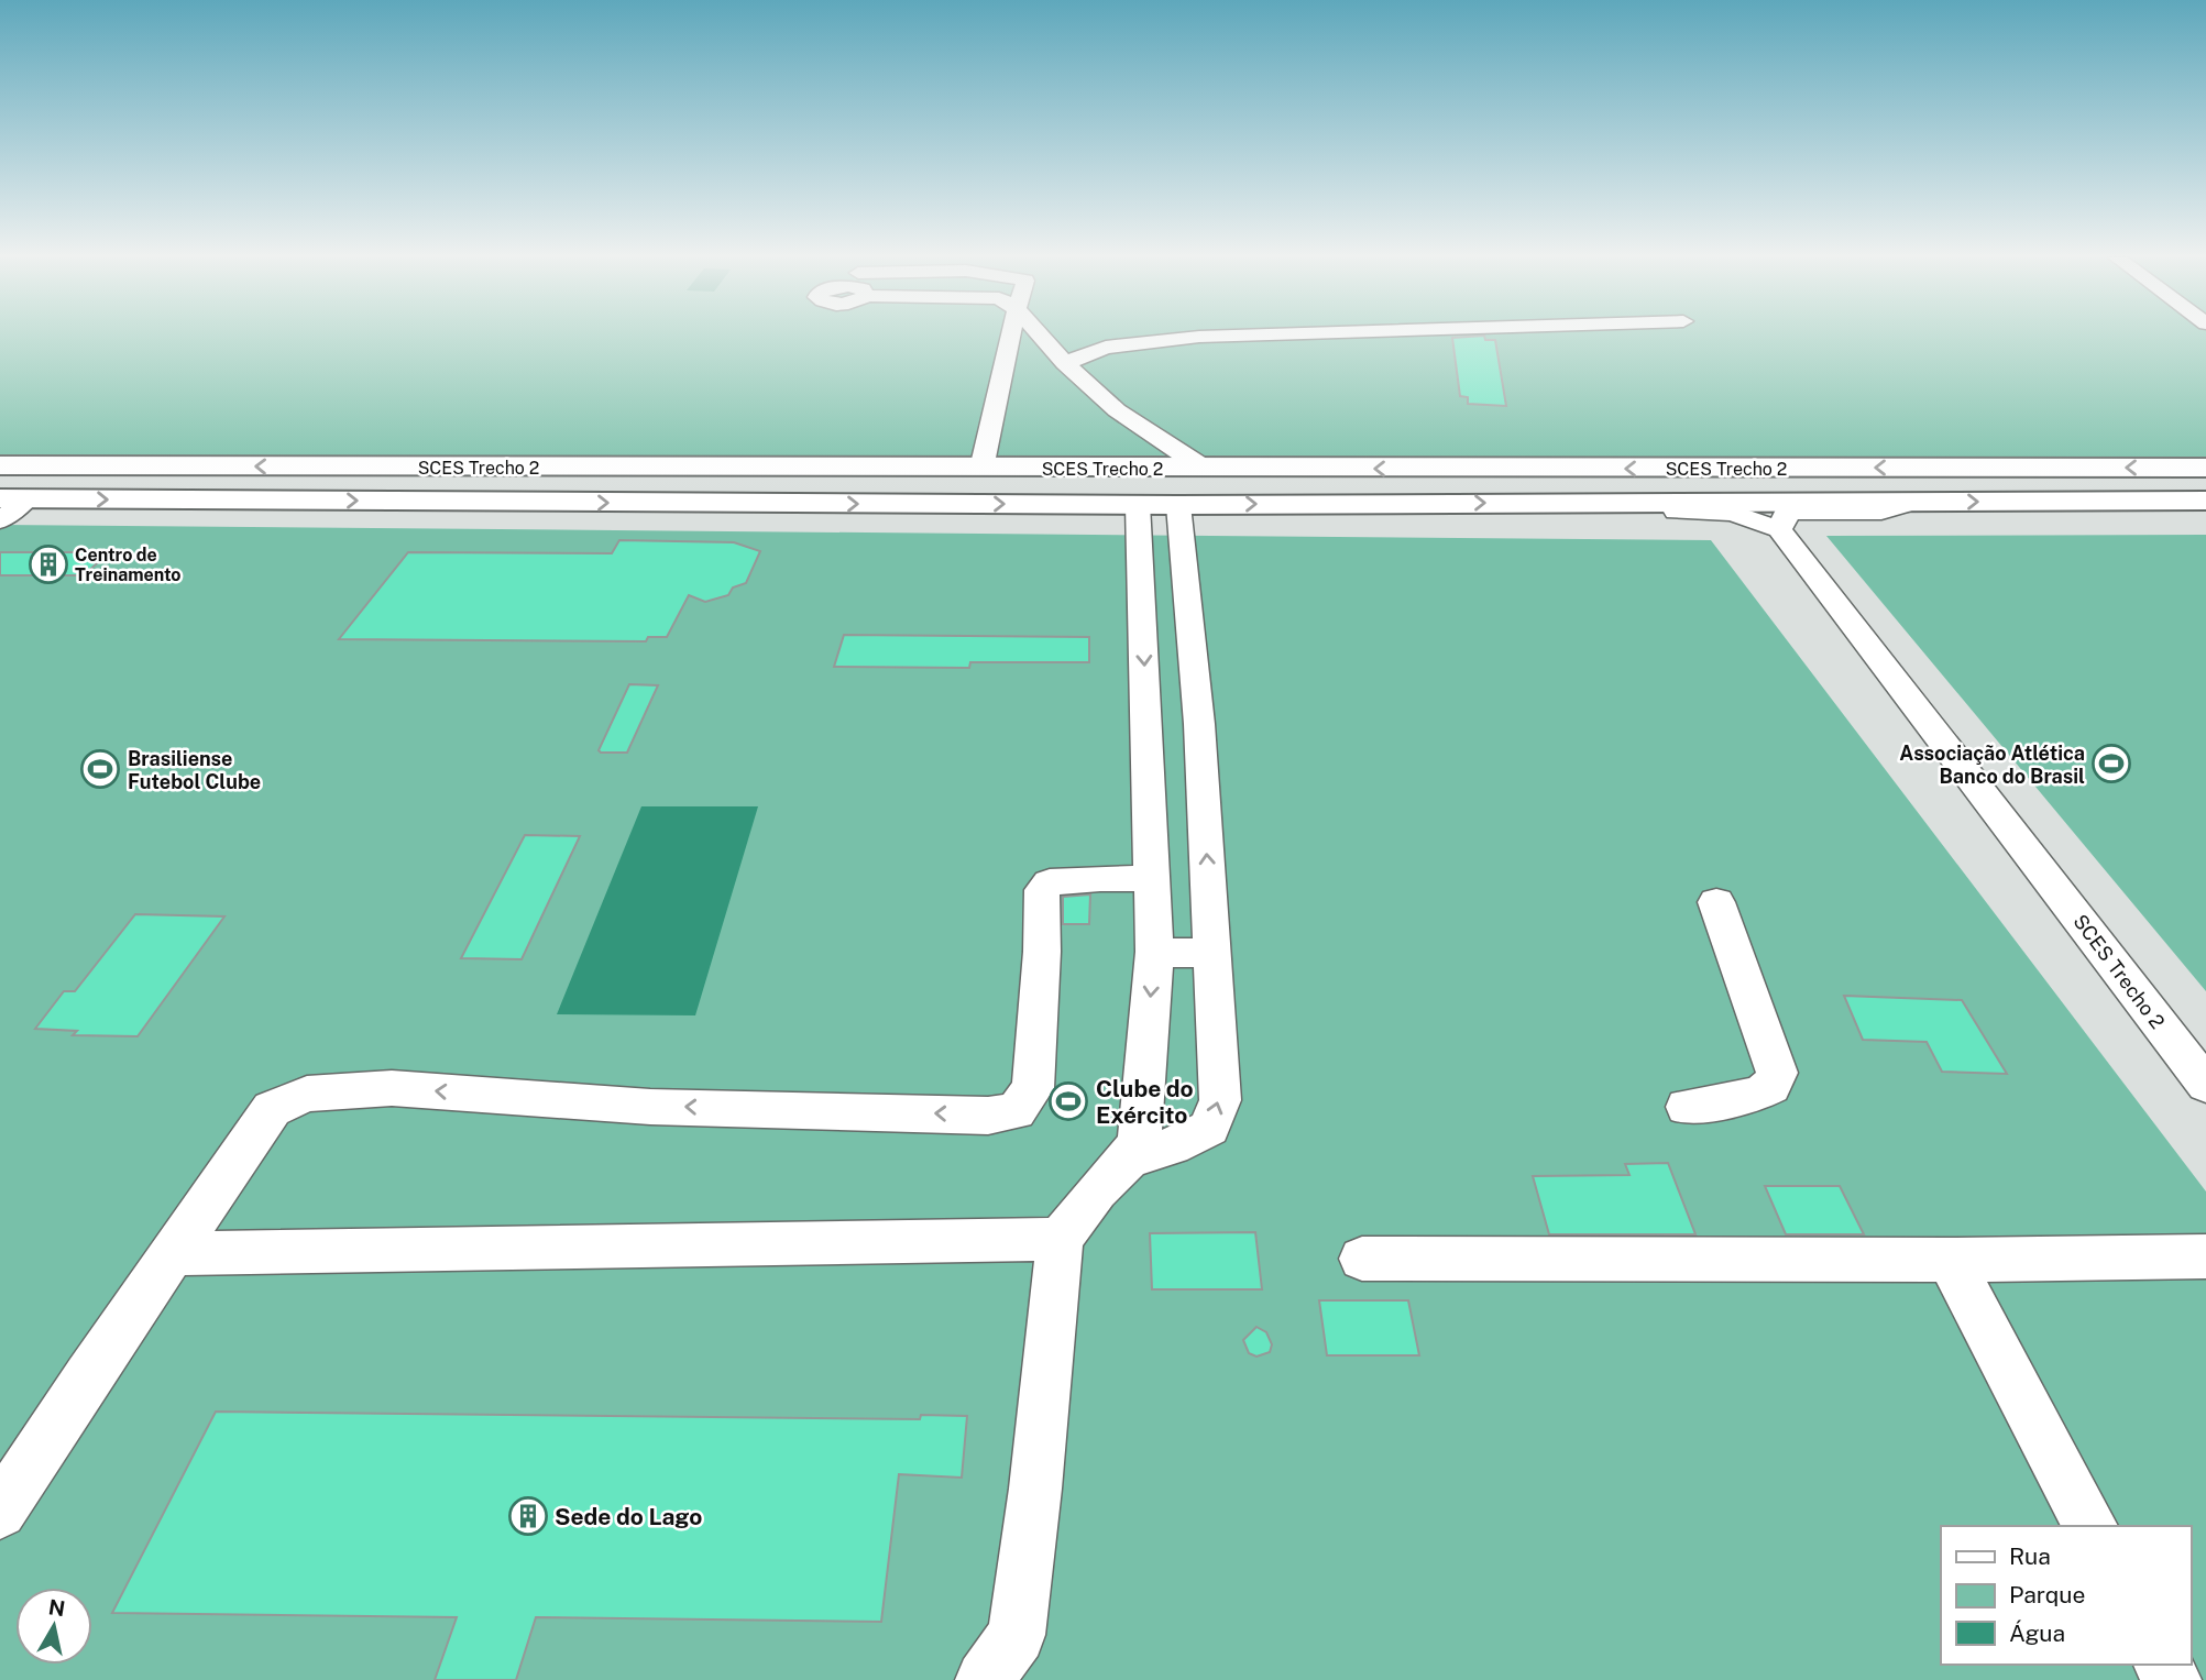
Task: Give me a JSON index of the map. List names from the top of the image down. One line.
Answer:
{"streets":{"main road":["SCES Trecho 2"]},"places":{"building":["Centro de Treinamento","Sede do Lago"],"sports":["Associação Atlética Banco do Brasil","Brasiliense Futebol Clube","Clube do Exército"]},"legend":["Rua","Parque","Água"],"north":"top"}
